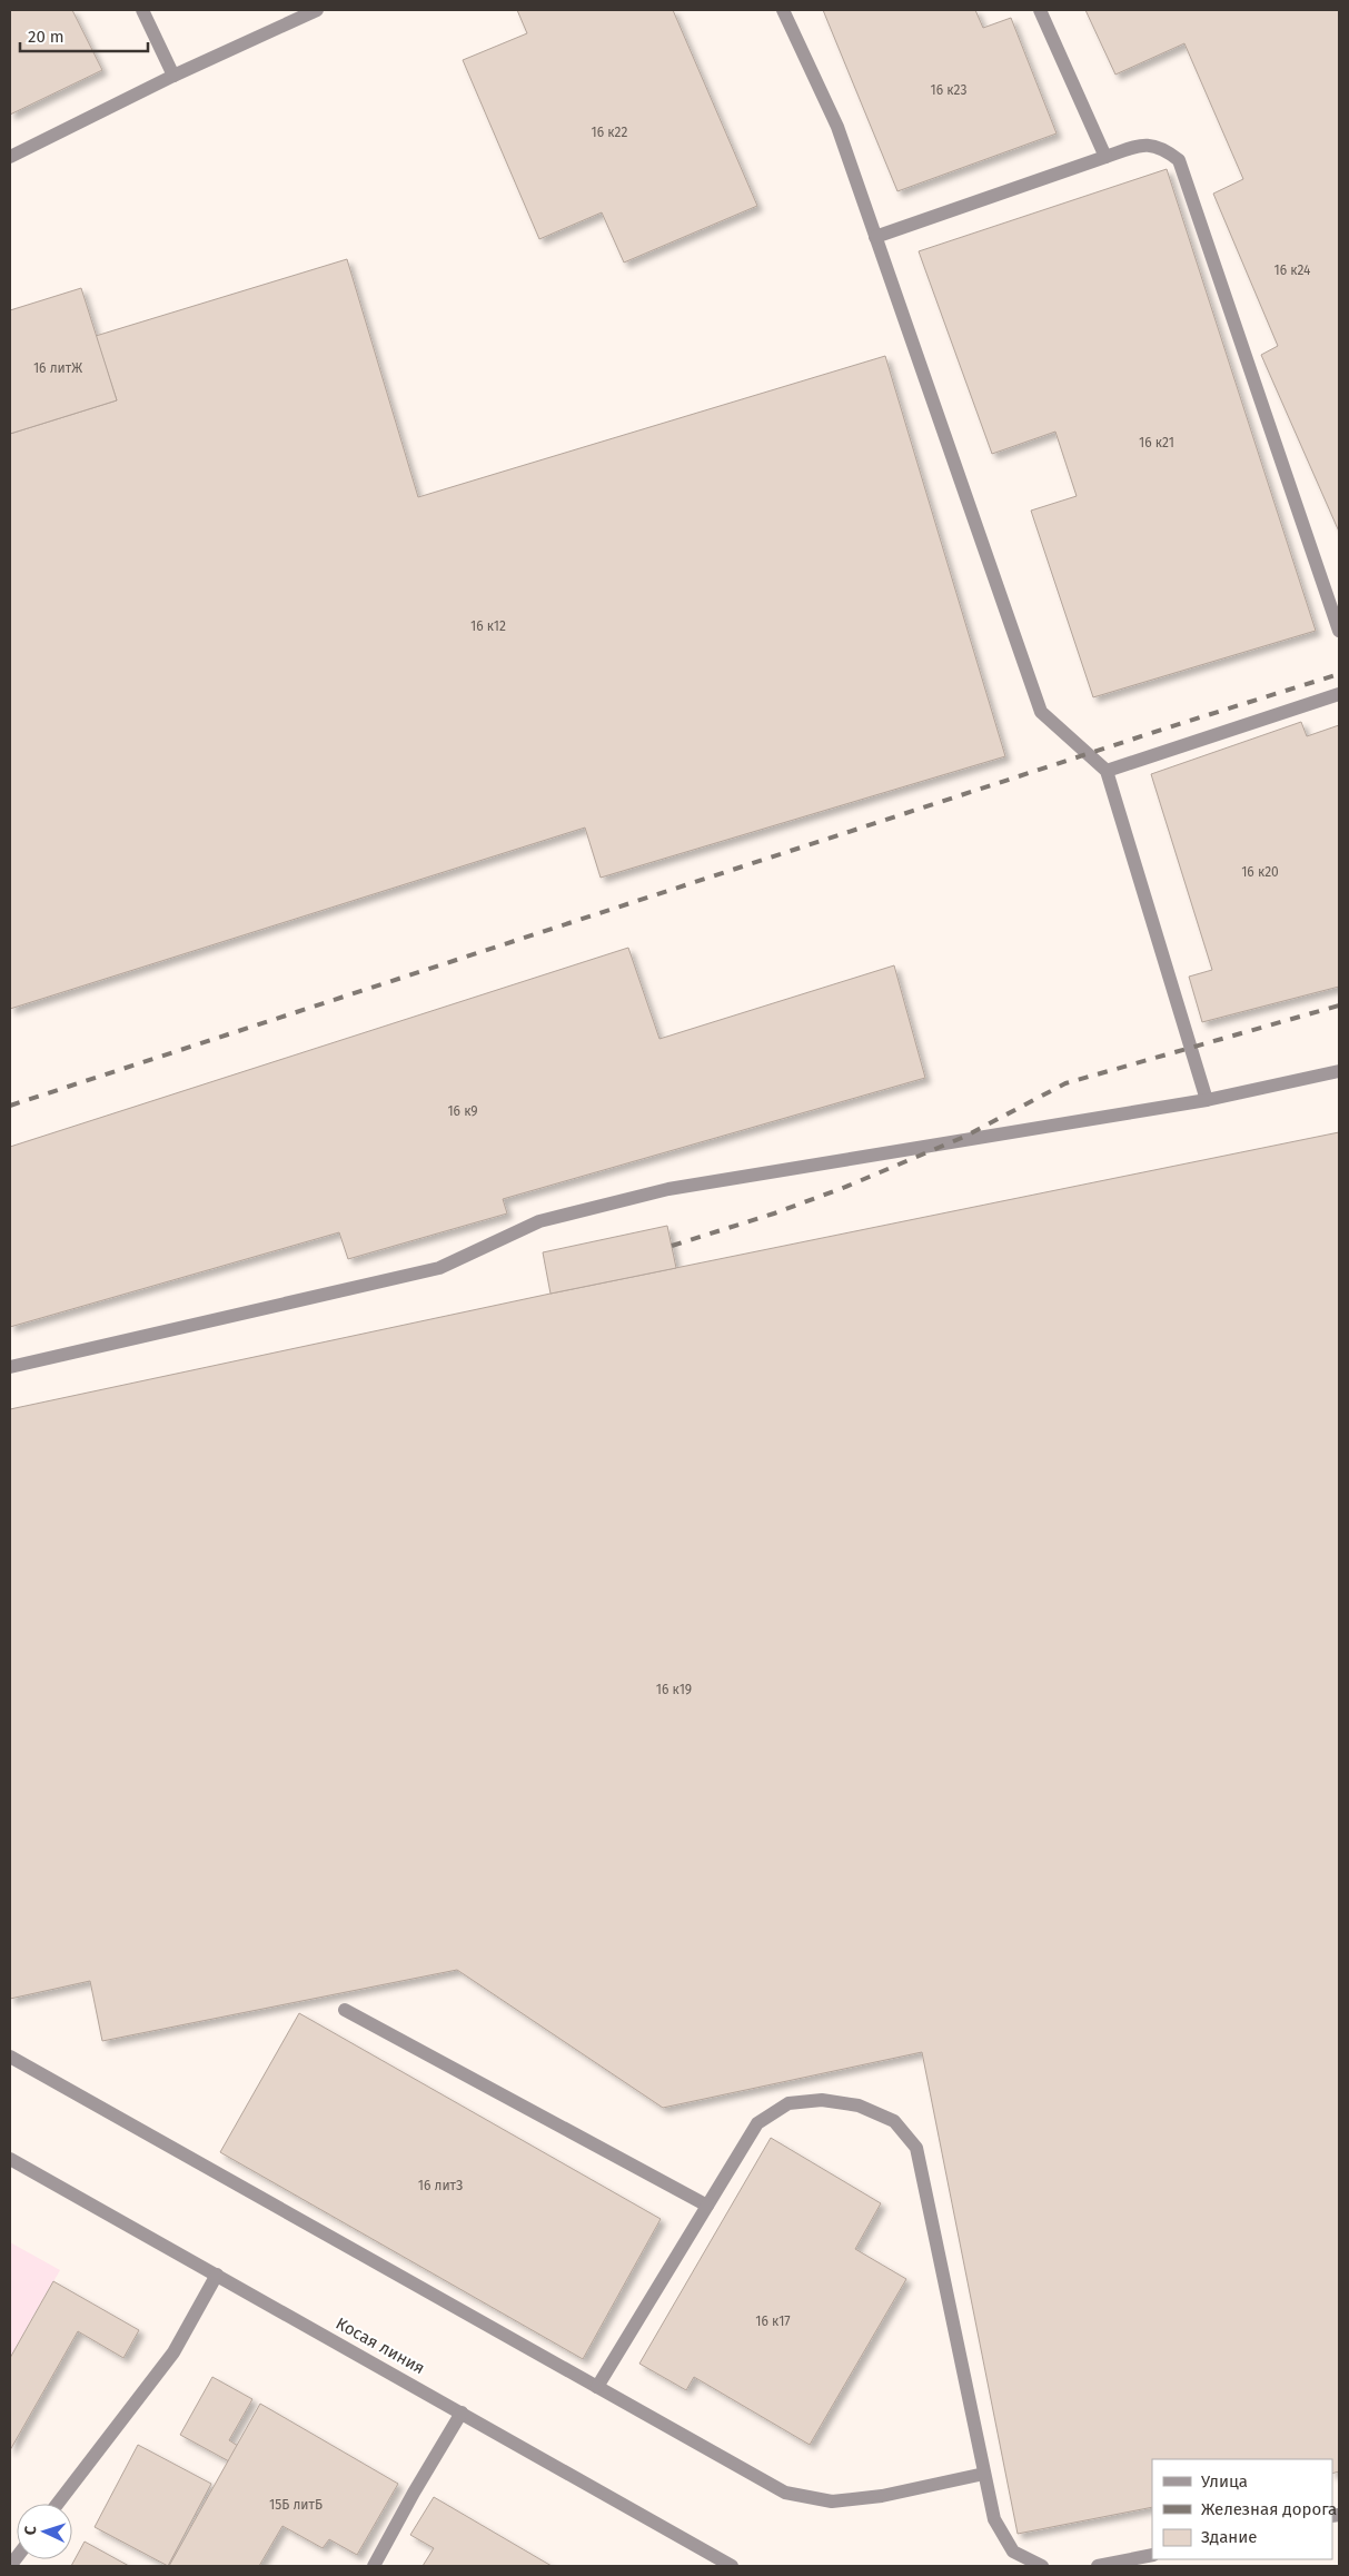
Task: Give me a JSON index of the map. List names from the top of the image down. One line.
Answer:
{"streets":{"street":["Косая линия"]},"house_numbers":["16 к23","16 к22","16 к24","16 литЖ","16 к21","16 к12","16 к20","16 к9","16 к19","16 литЗ","16 к17","15Б литБ"],"legend":["Улица","Железная дорога","Здание"],"scale_bar":"20 m","north":"left"}
